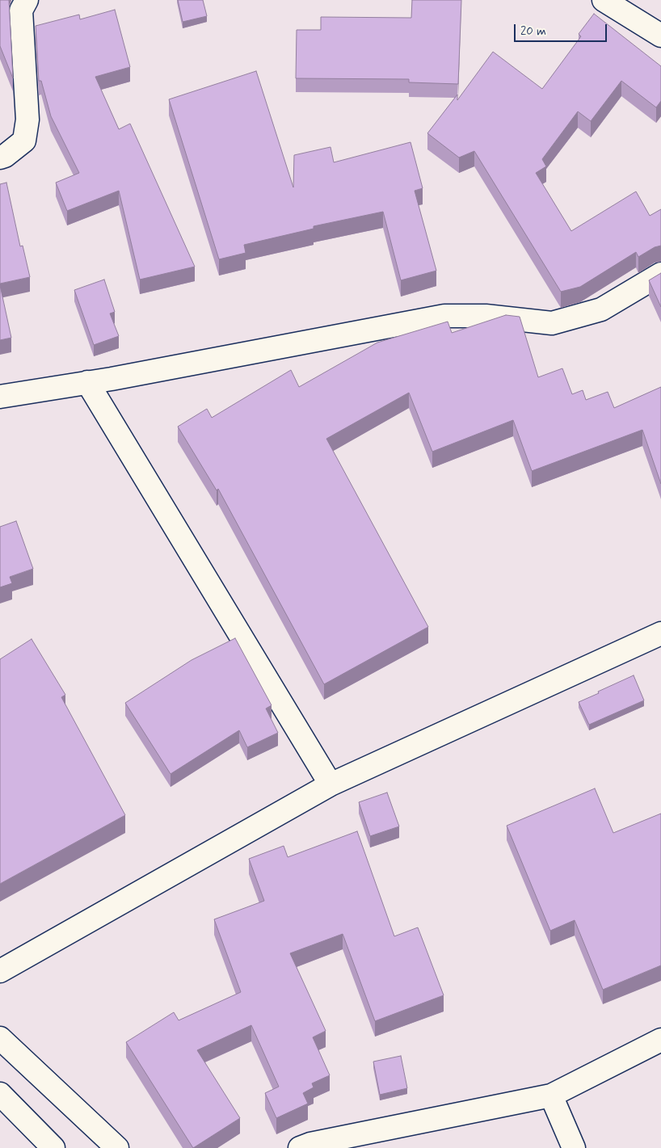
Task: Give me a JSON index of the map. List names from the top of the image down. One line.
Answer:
{"scale_bar":"20 m"}
